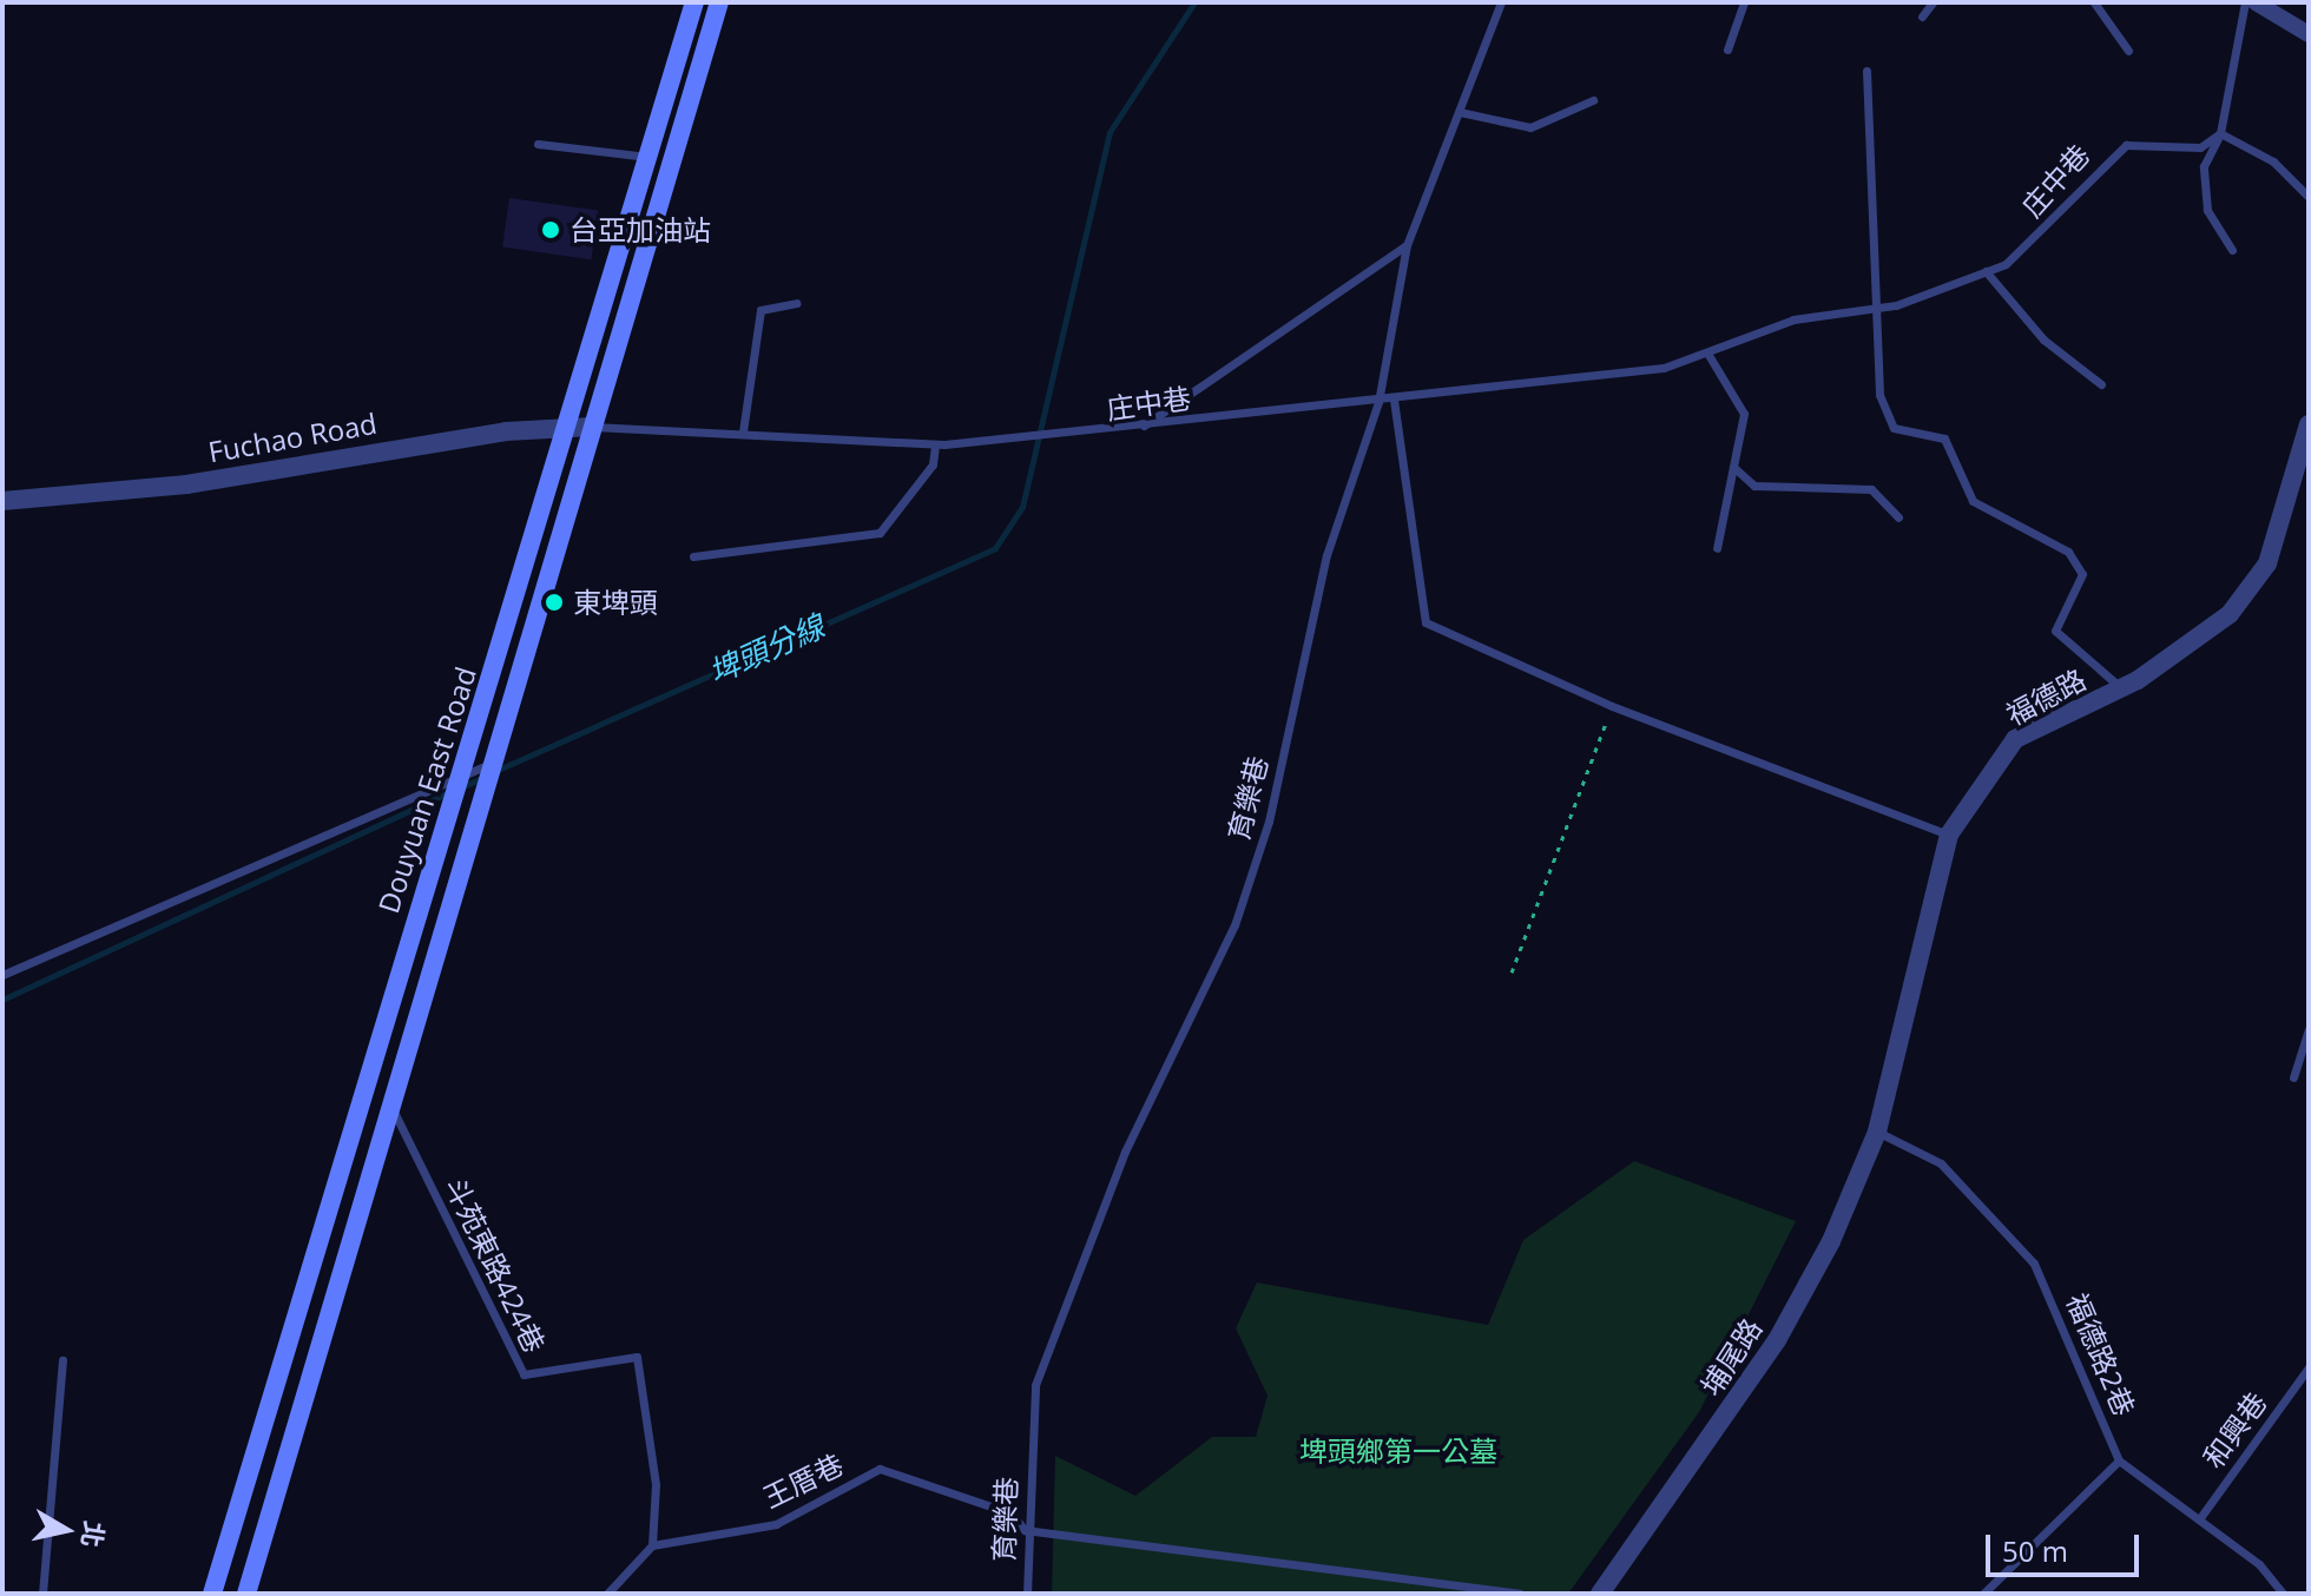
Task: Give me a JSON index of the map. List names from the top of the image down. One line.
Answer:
{"streets":{"main road":["Douyuan East Road"],"street":["Fuchao Road","福德路","埔尾路"],"lane":["庄中巷","育樂巷","斗苑東路424巷","福德路2巷","和興巷","王厝巷"]},"crossings":[["庄中巷","Fuchao Road"],["庄中巷","Douyuan East Road"],["庄中巷","育樂巷"],["Fuchao Road","Douyuan East Road"],["福德路","福德路2巷"],["福德路","埔尾路"],["Douyuan East Road","斗苑東路424巷"],["育樂巷","王厝巷"],["斗苑東路424巷","王厝巷"],["福德路2巷","埔尾路"],["福德路2巷","和興巷"]],"water":["埤頭分線"],"parks":["埤頭鄉第一公墓"],"places":["台亞加油站","東埤頭"],"scale_bar":"50 m","north":"right"}
